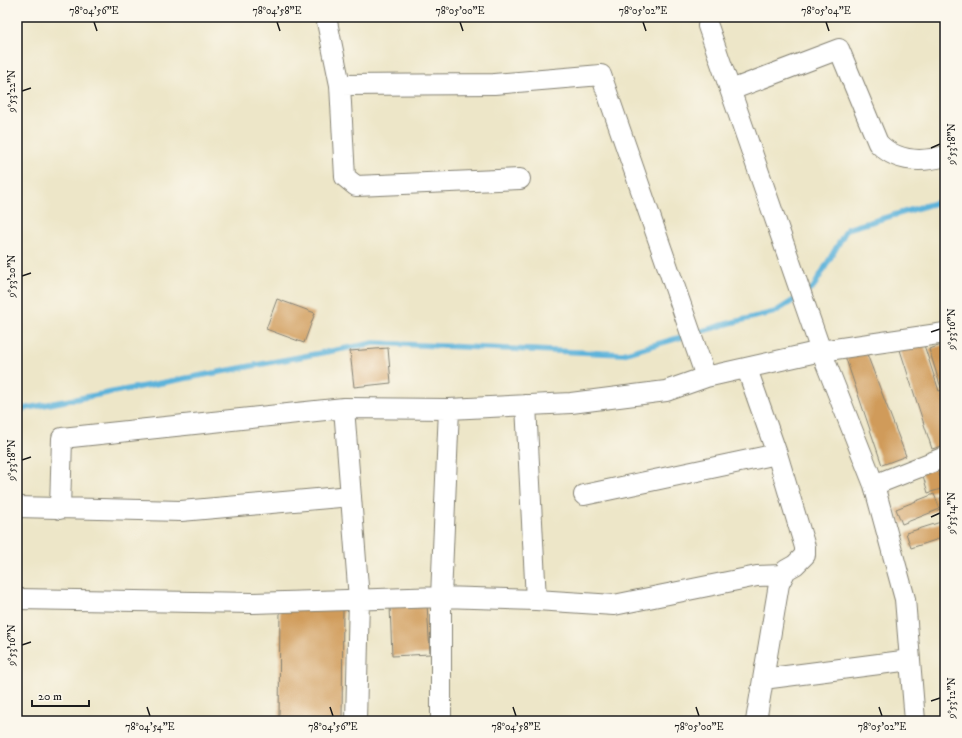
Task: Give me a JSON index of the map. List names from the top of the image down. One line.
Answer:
{"scale_bar":"20 m","coordinates":["78°04'56\"E","78°04'58\"E","78°05'00\"E","78°05'02\"E","78°05'04\"E","9°53'22\"N","9°53'18\"N","9°53'20\"N","9°53'16\"N","9°53'14\"N","9°53'12\"N","78°04'54\"E"]}
